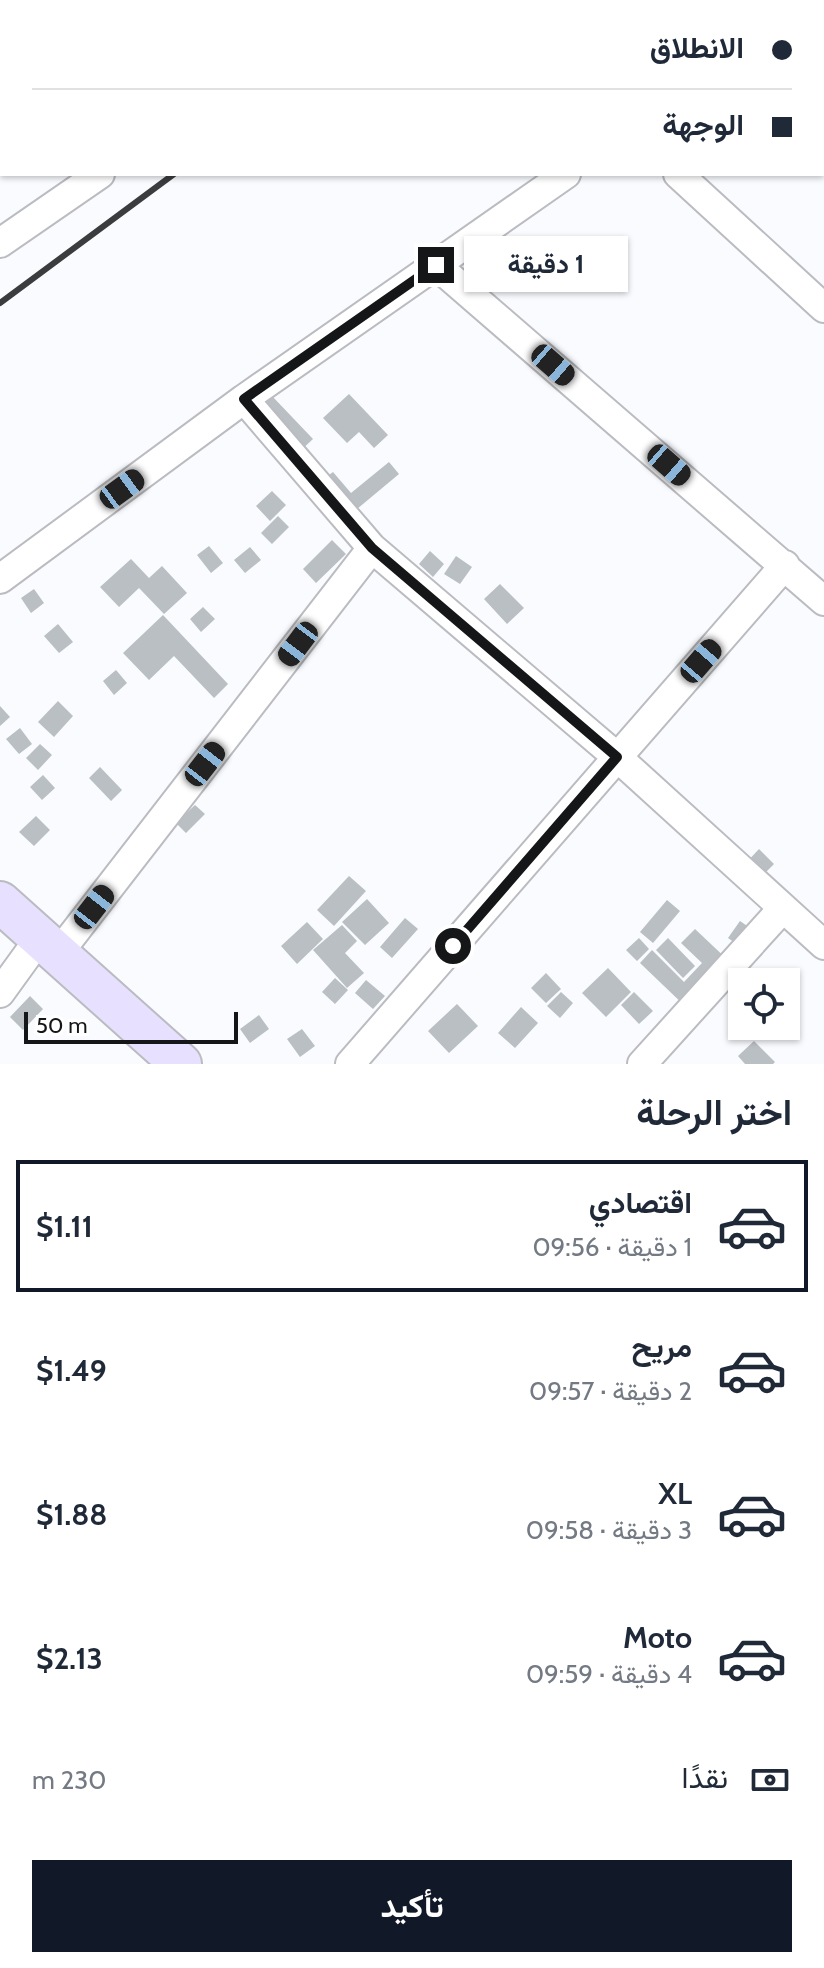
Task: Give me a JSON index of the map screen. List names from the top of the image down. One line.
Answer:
{"scale_bar":"50 m","page":{"banner":["الانطلاق","الوجهة"],"bubble":"1 دقيقة","scale":"50 m","heading":"اختر الرحلة","list":[{"name":"اقتصادي","note":"1 دقيقة · 09:56","value":"$1.11"},{"name":"مريح","note":"2 دقيقة · 09:57","value":"$1.49"},{"name":"XL","note":"3 دقيقة · 09:58","value":"$1.88"},{"name":"Moto","note":"4 دقيقة · 09:59","value":"$2.13"}],"pay":["نقدًا","230 m"],"buttons":"تأكيد"}}
